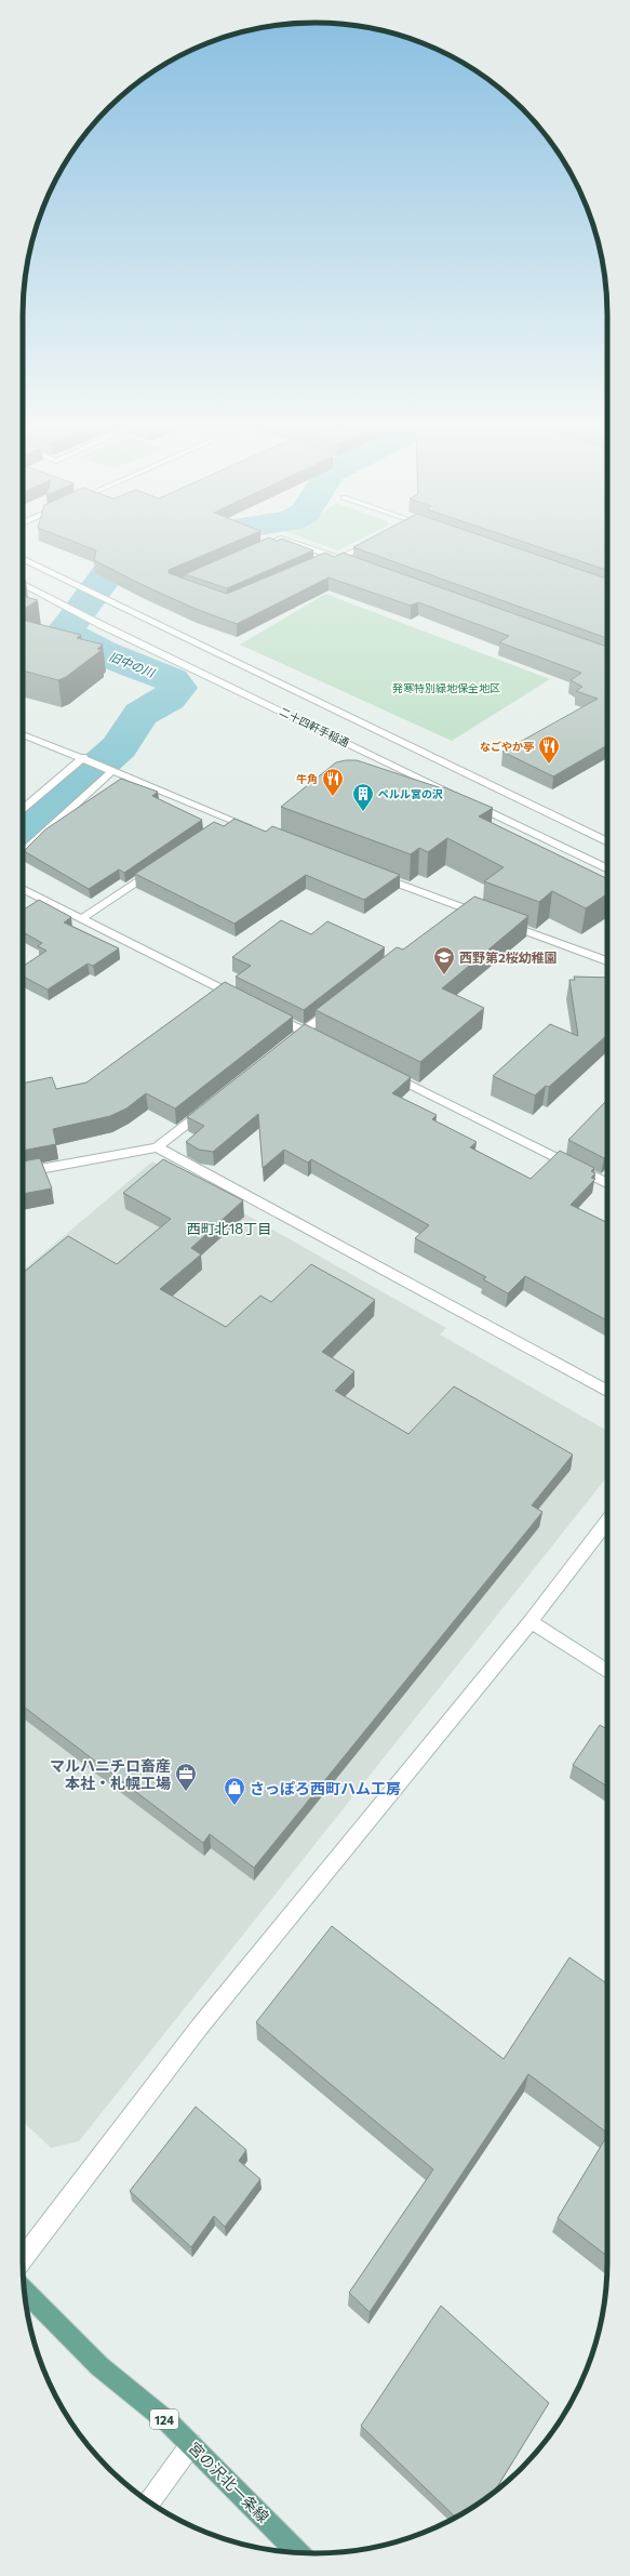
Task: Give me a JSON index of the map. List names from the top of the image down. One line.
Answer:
{"streets":{"main road":["124","宮の沢北一条線"],"street":["二十四軒手稲通"]},"districts":["西町北18丁目"],"water":["旧中の川"],"parks":["発寒特別緑地保全地区"],"places":{"restaurant":["なごやか亭","牛角"],"building":["ペルル宮の沢"],"school or university":["西野第2桜幼稚園"],"office":["マルハニチロ畜産 本社・札幌工場"],"shop":["さっぽろ西町ハム工房"]}}
